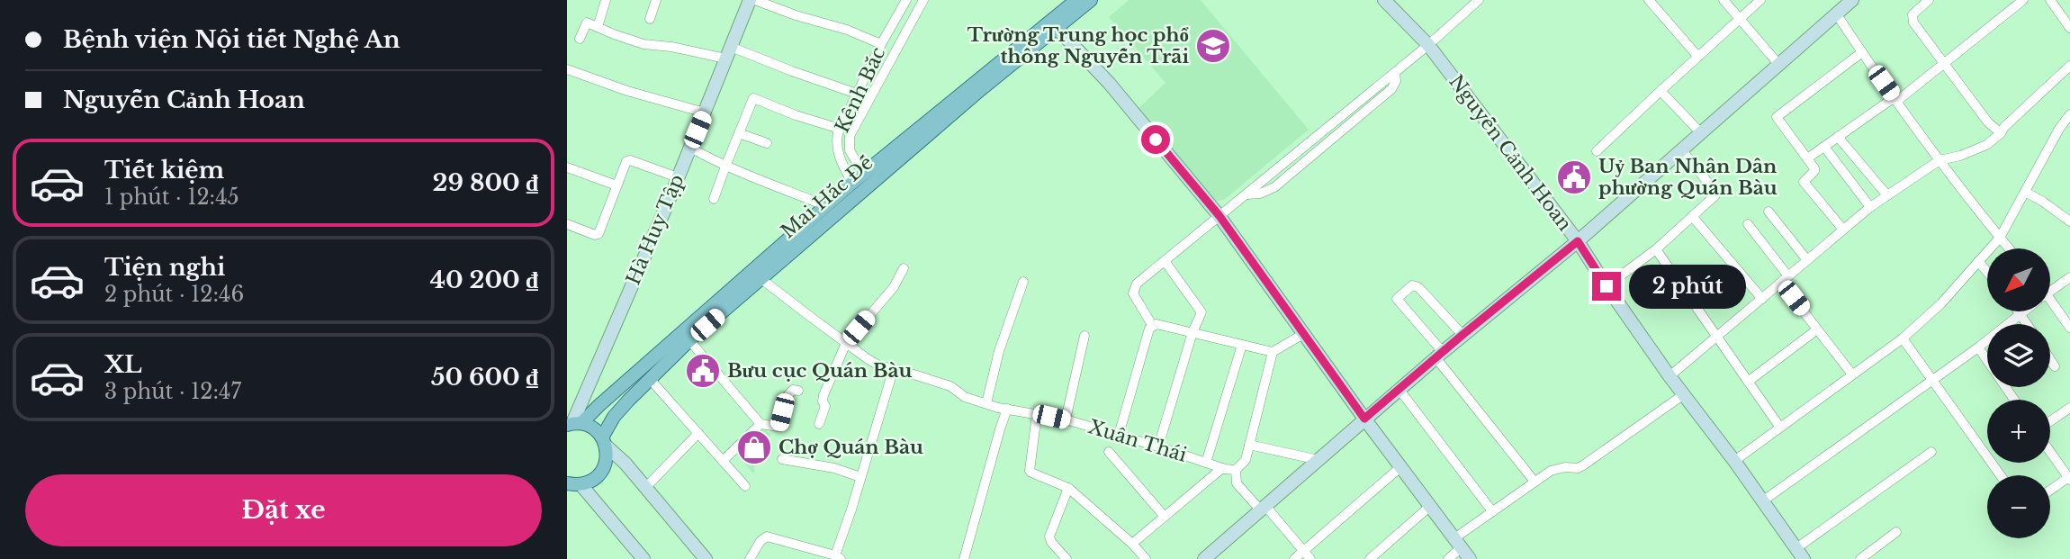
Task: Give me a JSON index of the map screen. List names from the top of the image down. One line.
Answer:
{"streets":{"main road":["Mai Hắc Đế"],"street":["Kênh Bắc","Nguyễn Cảnh Hoan","Hà Huy Tập","Xuân Thái"]},"crossings":[["Kênh Bắc","Mai Hắc Đế"],["Mai Hắc Đế","Hà Huy Tập"],["Mai Hắc Đế","Xuân Thái"]],"places":{"school or university":["Trường Trung học phổ thông Nguyễn Trãi"],"public building":["Uỷ Ban Nhân Dân phường Quán Bàu","Bưu cục Quán Bàu"],"shop":["Chợ Quán Bàu"]},"north":"bottom left","page":{"banner":["Bệnh viện Nội tiết Nghệ An","Nguyễn Cảnh Hoan"],"list":[{"name":"Tiết kiệm","note":"1 phút · 12:45","value":"29 800 ₫"},{"name":"Tiện nghi","note":"2 phút · 12:46","value":"40 200 ₫"},{"name":"XL","note":"3 phút · 12:47","value":"50 600 ₫"}],"map_buttons":["+","−"],"bubble":"2 phút","buttons":"Đặt xe"}}
